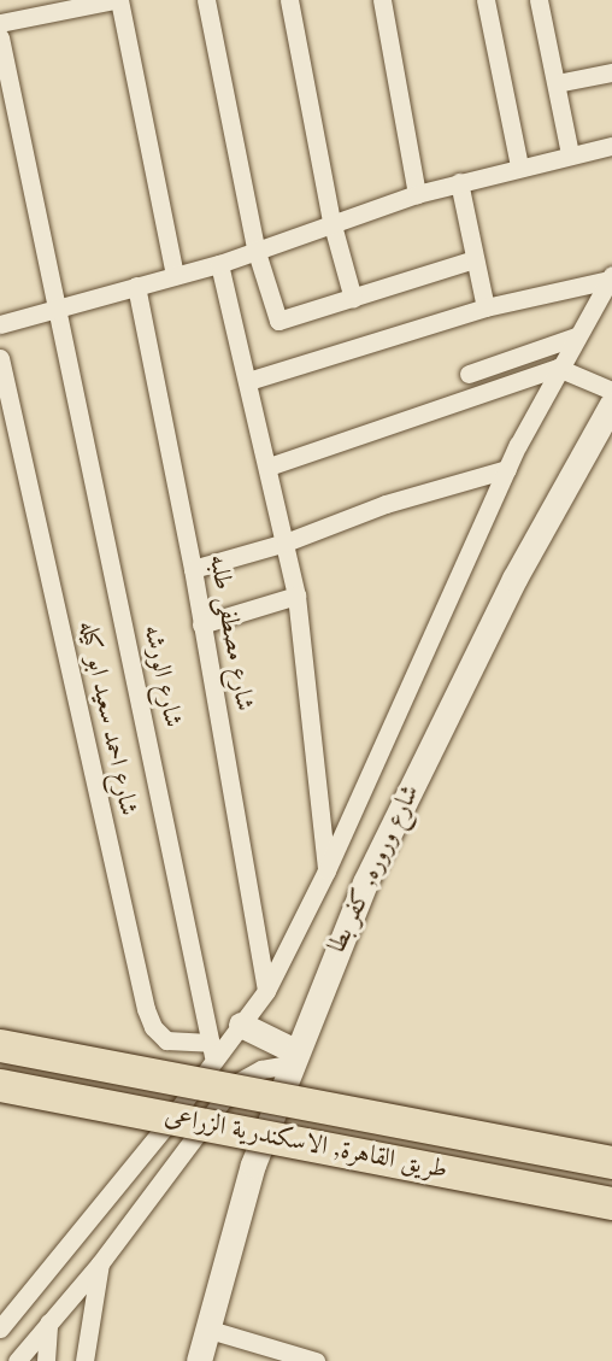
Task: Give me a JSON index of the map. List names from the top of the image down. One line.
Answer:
{"streets":{"highway":["طريق القاهرة, الاسكندرية الزراعى"],"street":["شارع مصطفى طلبه","شارع الورشه","شارع احمد سعيد ابو كيله","شارع وروره, كفر بطا"]},"crossings":[["شارع الورشه","شارع احمد سعيد ابو كيله"]]}
